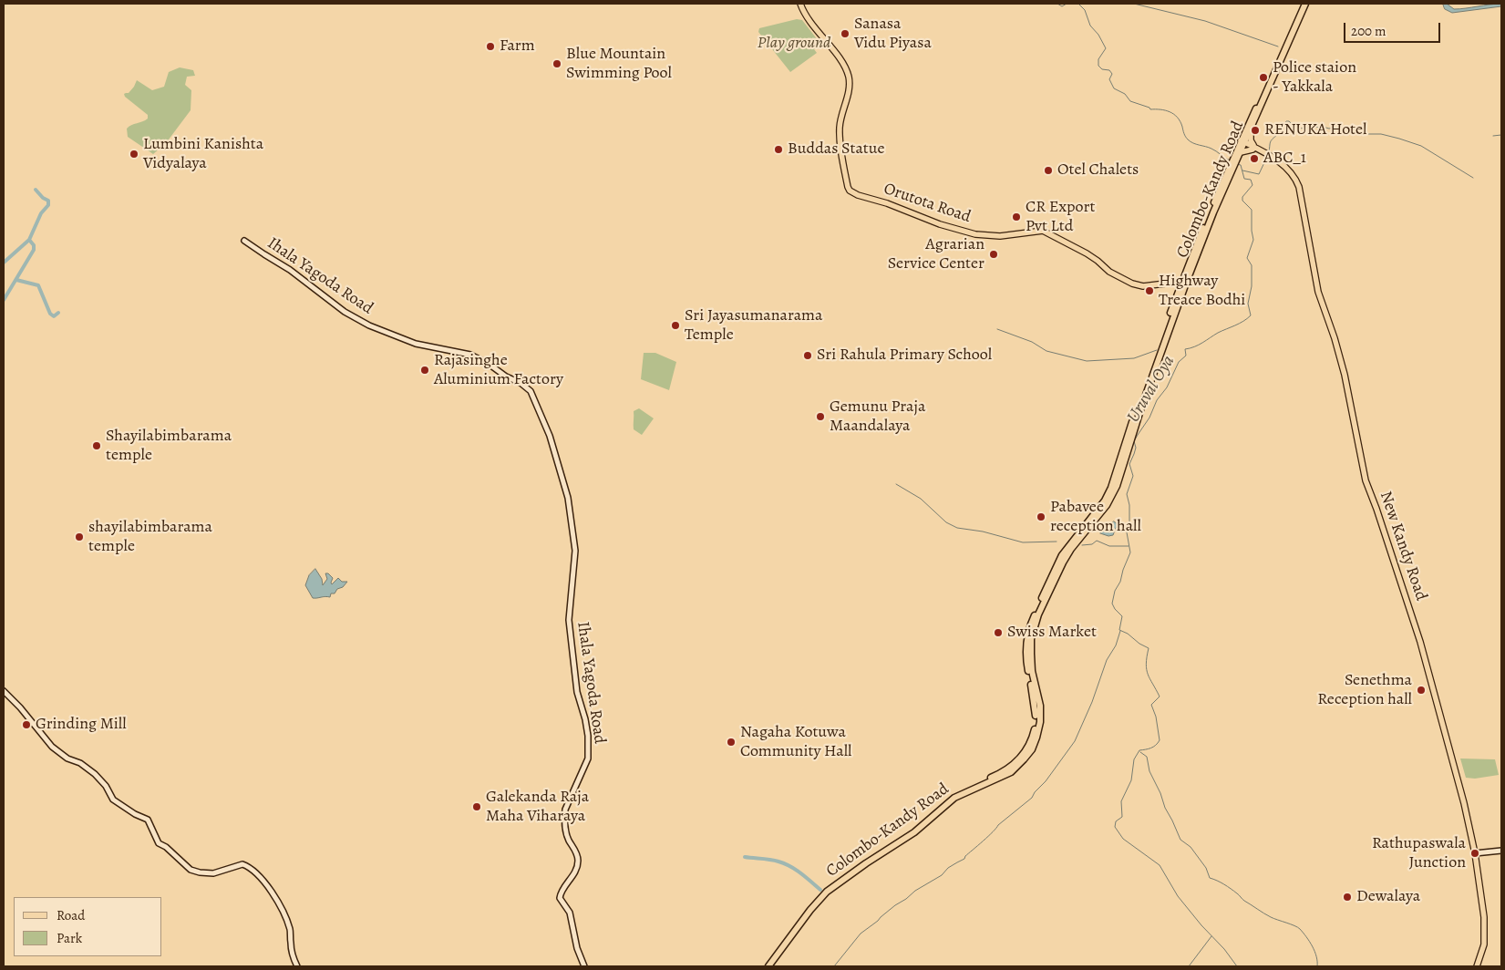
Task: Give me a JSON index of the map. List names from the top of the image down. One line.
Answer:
{"streets":{"highway":["Colombo-Kandy Road"],"main road":["Orutota Road","New Kandy Road"],"street":["Ihala Yagoda Road"]},"crossings":[["Colombo-Kandy Road","Orutota Road"],["Colombo-Kandy Road","New Kandy Road"]],"water":["Uruval Oya"],"parks":["Play ground"],"places":["Sanasa Vidu Piyasa","Farm","Blue Mountain Swimming Pool","Police staion - Yakkala","RENUKA Hotel","Buddas Statue","Lumbini Kanishta Vidyalaya","ABC_1","Otel Chalets","CR Export Pvt Ltd","Agrarian Service Center","Highway Treace Bodhi","Sri Jayasumanarama Temple","Sri Rahula Primary School","Rajasinghe Aluminium Factory","Gemunu Praja Maandalaya","Shayilabimbarama temple","Pabavee reception hall","shayilabimbarama temple","Swiss Market","Senethma Reception hall","Grinding Mill","Nagaha Kotuwa Community Hall","Galekanda Raja Maha Viharaya","Rathupaswala Junction","Dewalaya"],"legend":["Road","Park"],"scale_bar":"200 m"}
